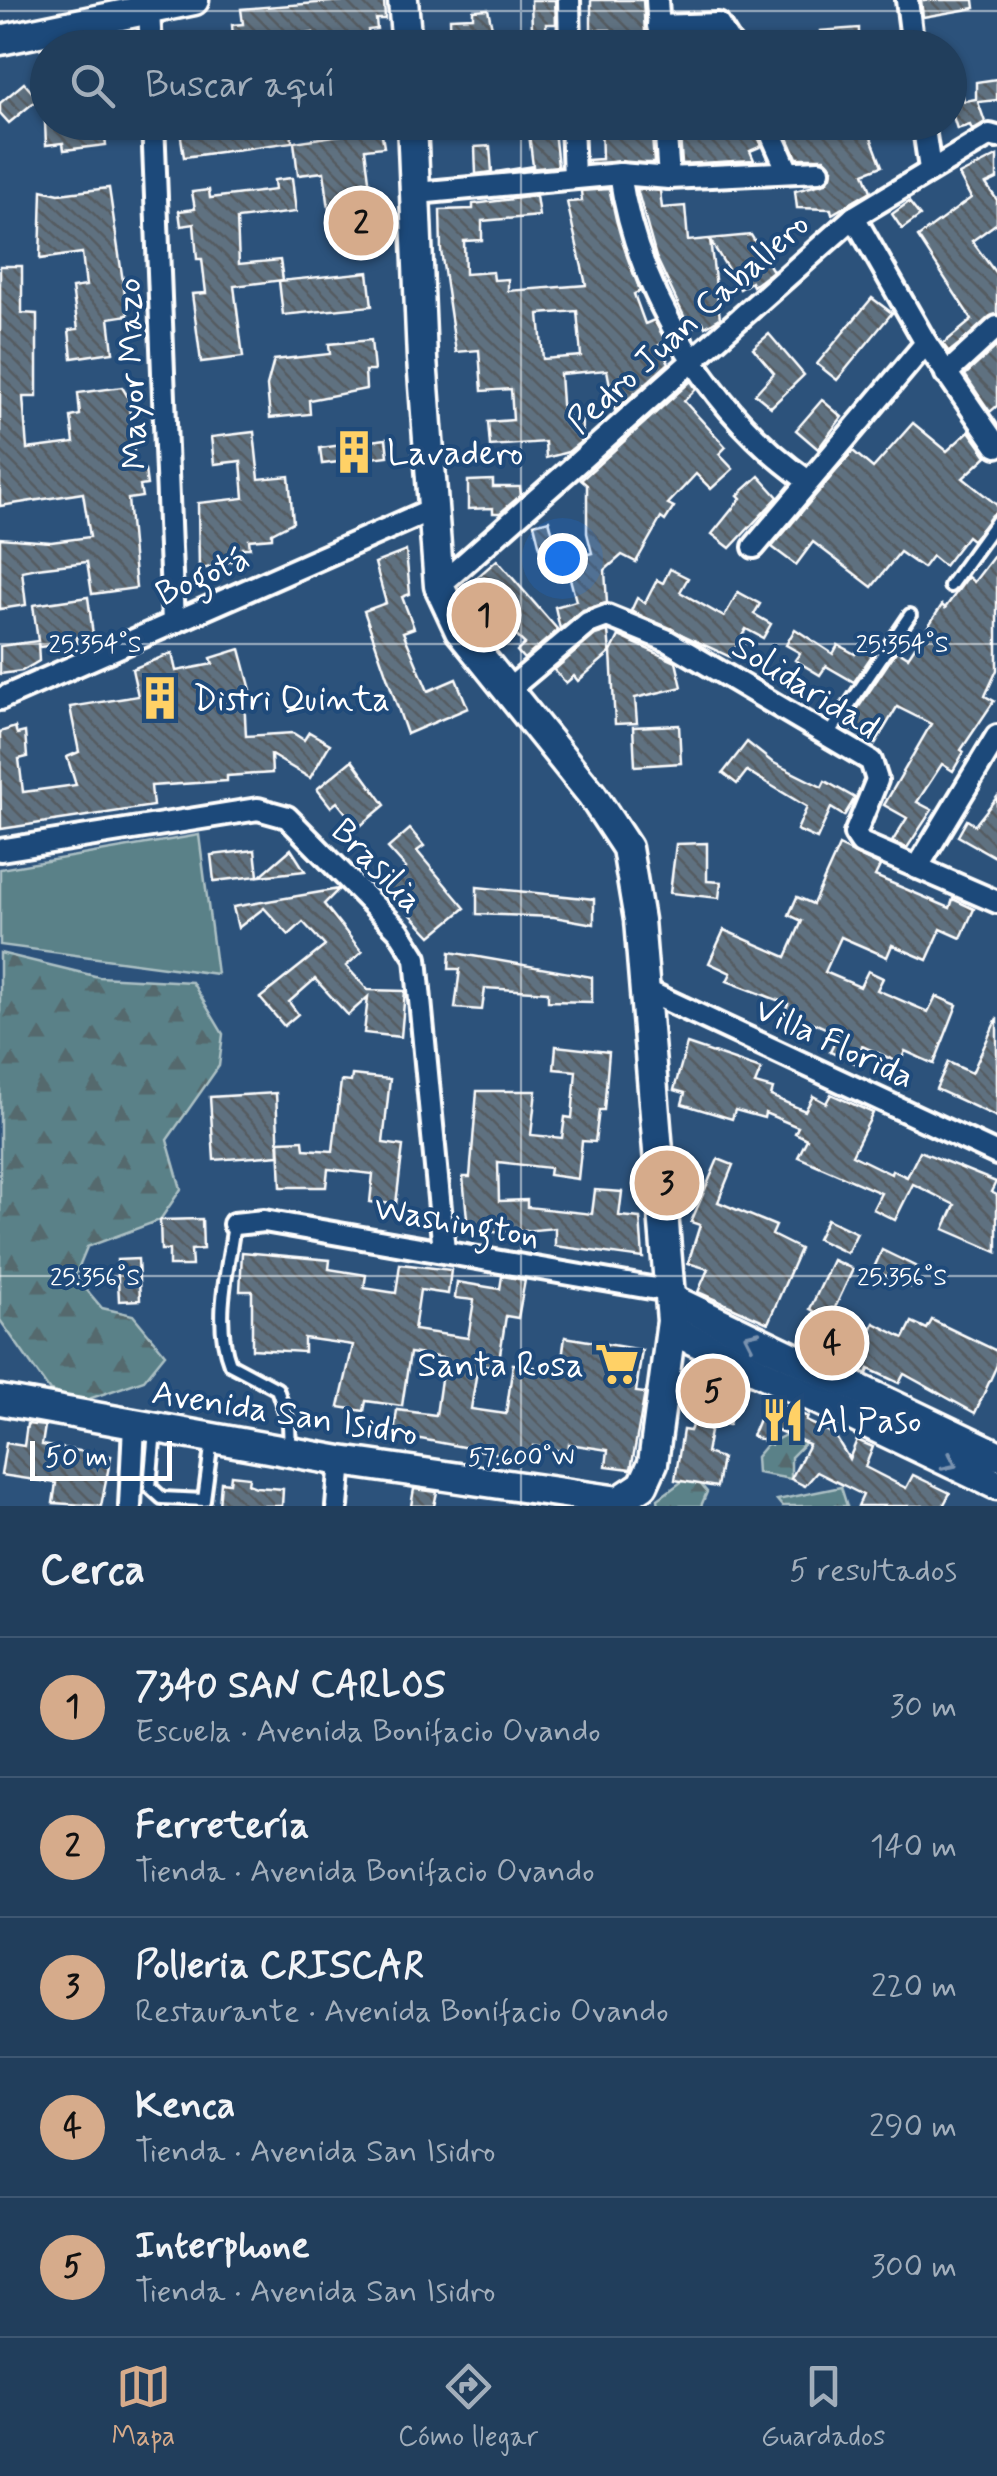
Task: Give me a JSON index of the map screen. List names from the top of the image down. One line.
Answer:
{"streets":{"main road":["Avenida San Isidro"],"street":["Pedro Juan Caballero","Mayor Mazo","Bogotá","Solidaridad","Brasilia","Villa Florida","Washington"]},"crossings":[["Mayor Mazo","Bogotá"],["Brasilia","Washington"]],"places":{"building":["Lavadero","Distri Quinta"],"supermarket":["Santa Rosa"],"restaurant":["Al Paso"]},"scale_bar":"50 m","page":{"search":"Buscar aquí","pins":["2","1","3","4","5"],"scale":"50 m","heading":["Cerca","5 resultados"],"list":[{"mark":"1","name":"7340 SAN CARLOS","note":"Escuela · Avenida Bonifacio Ovando","value":"30 m"},{"mark":"2","name":"Ferretería","note":"Tienda · Avenida Bonifacio Ovando","value":"140 m"},{"mark":"3","name":"Polleria CRISCAR","note":"Restaurante · Avenida Bonifacio Ovando","value":"220 m"},{"mark":"4","name":"Kenca","note":"Tienda · Avenida San Isidro","value":"290 m"},{"mark":"5","name":"Interphone","note":"Tienda · Avenida San Isidro","value":"300 m"}],"nav":["Mapa","Cómo llegar","Guardados"]},"coordinates":["25.354°S","25.356°S","57.600°W"]}
